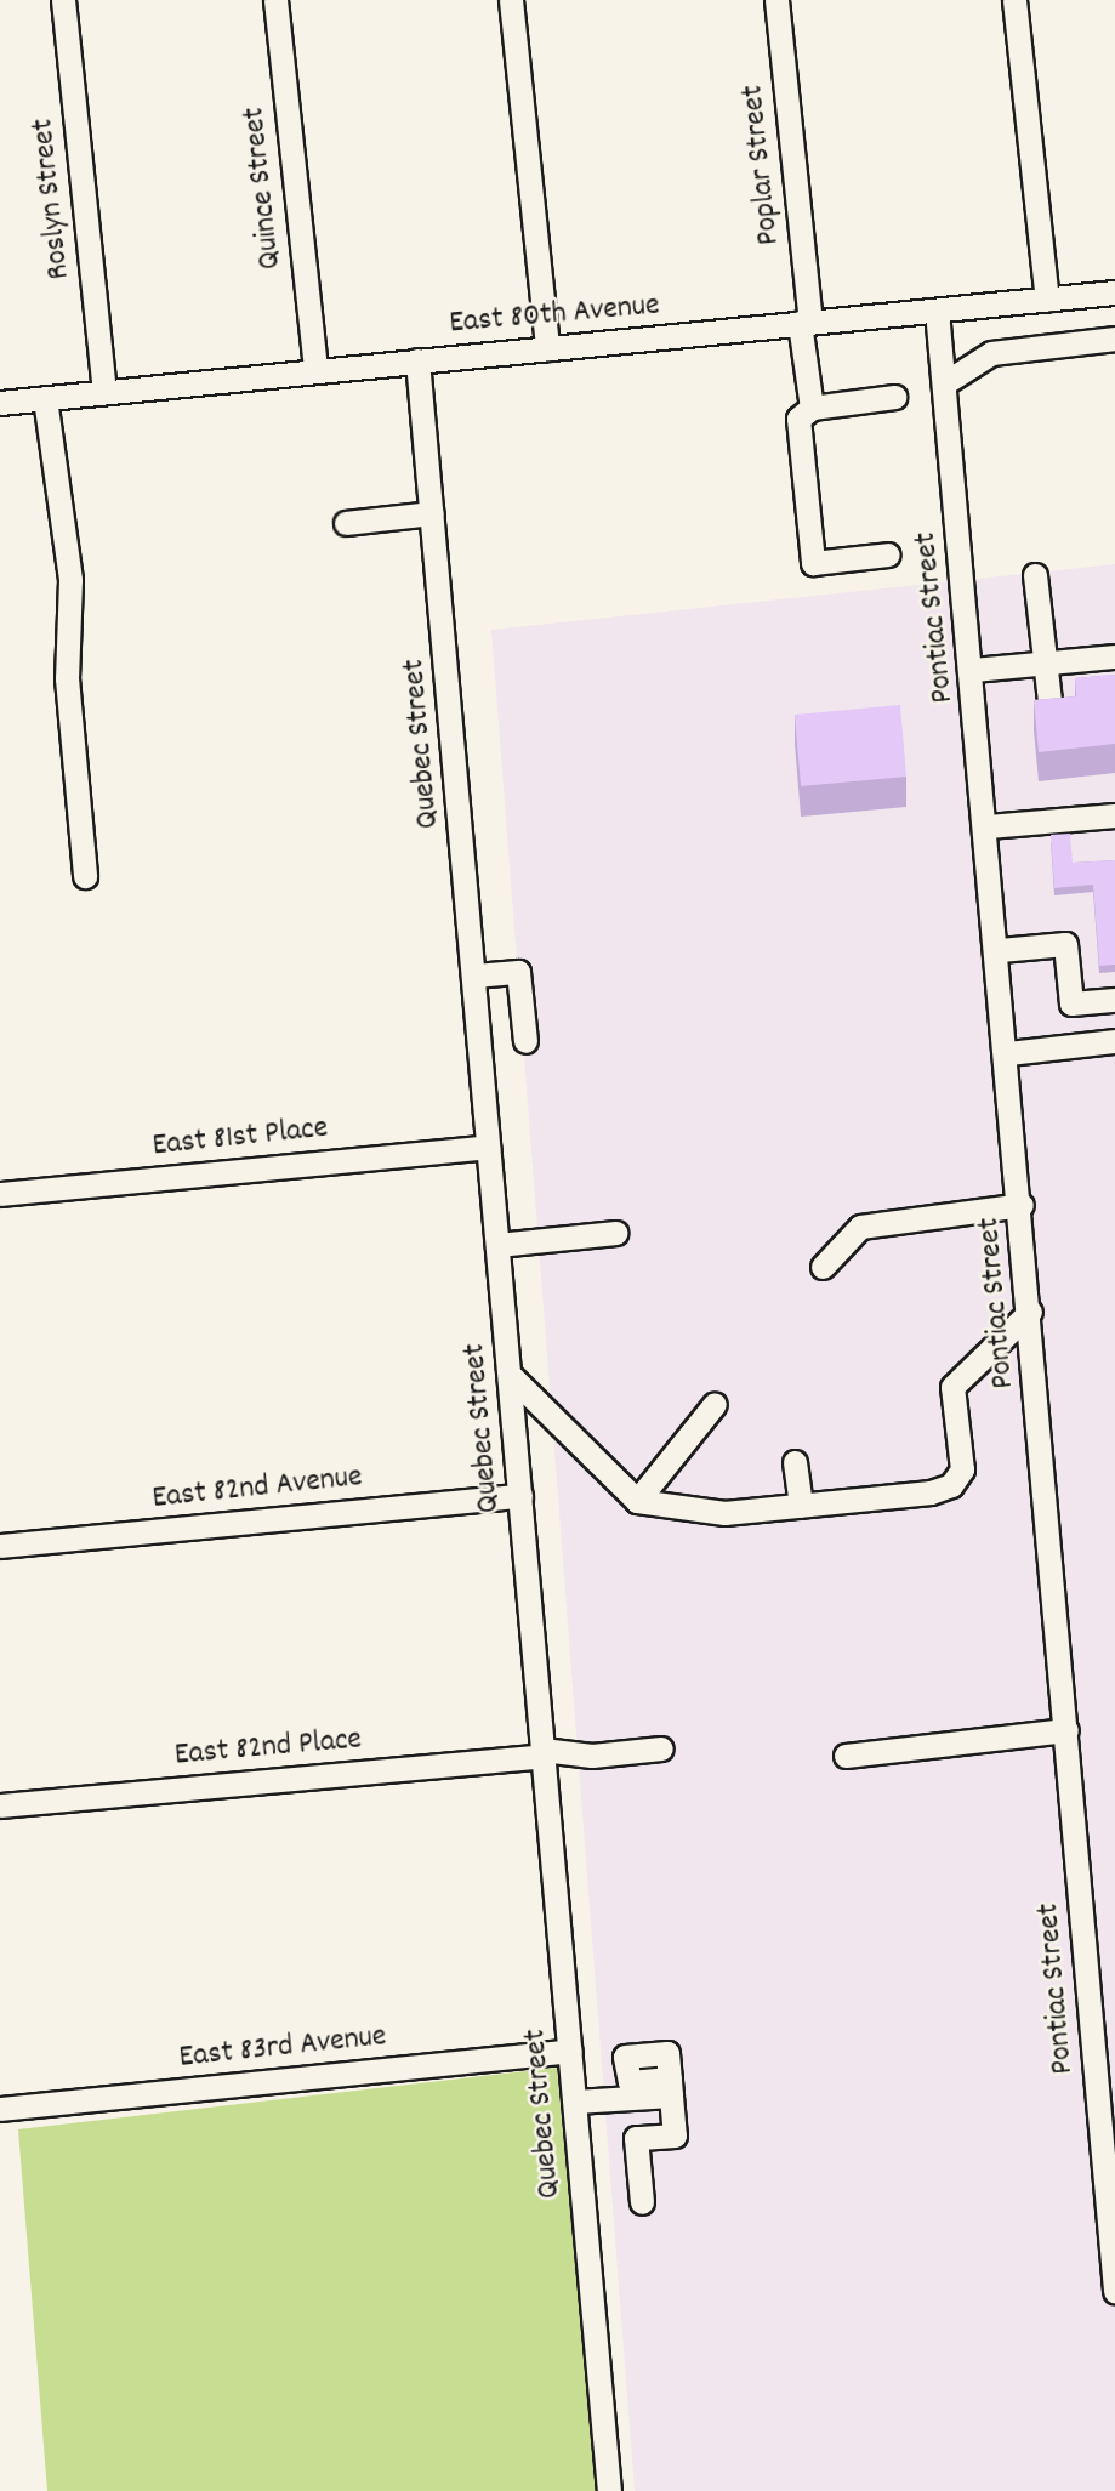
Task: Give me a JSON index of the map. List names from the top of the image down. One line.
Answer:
{"streets":{"street":["Poplar Street","Quince Street","Roslyn Street","East 80th Avenue","Pontiac Street","Quebec Street","East 81st Place","East 82nd Avenue","East 82nd Place","East 83rd Avenue"]},"crossings":[["Poplar Street","East 80th Avenue"],["Quince Street","East 80th Avenue"],["Roslyn Street","East 80th Avenue"],["East 80th Avenue","Pontiac Street"],["East 80th Avenue","Quebec Street"],["Quebec Street","East 81st Place"],["Quebec Street","East 82nd Avenue"],["Quebec Street","East 82nd Place"],["Quebec Street","East 83rd Avenue"]]}
